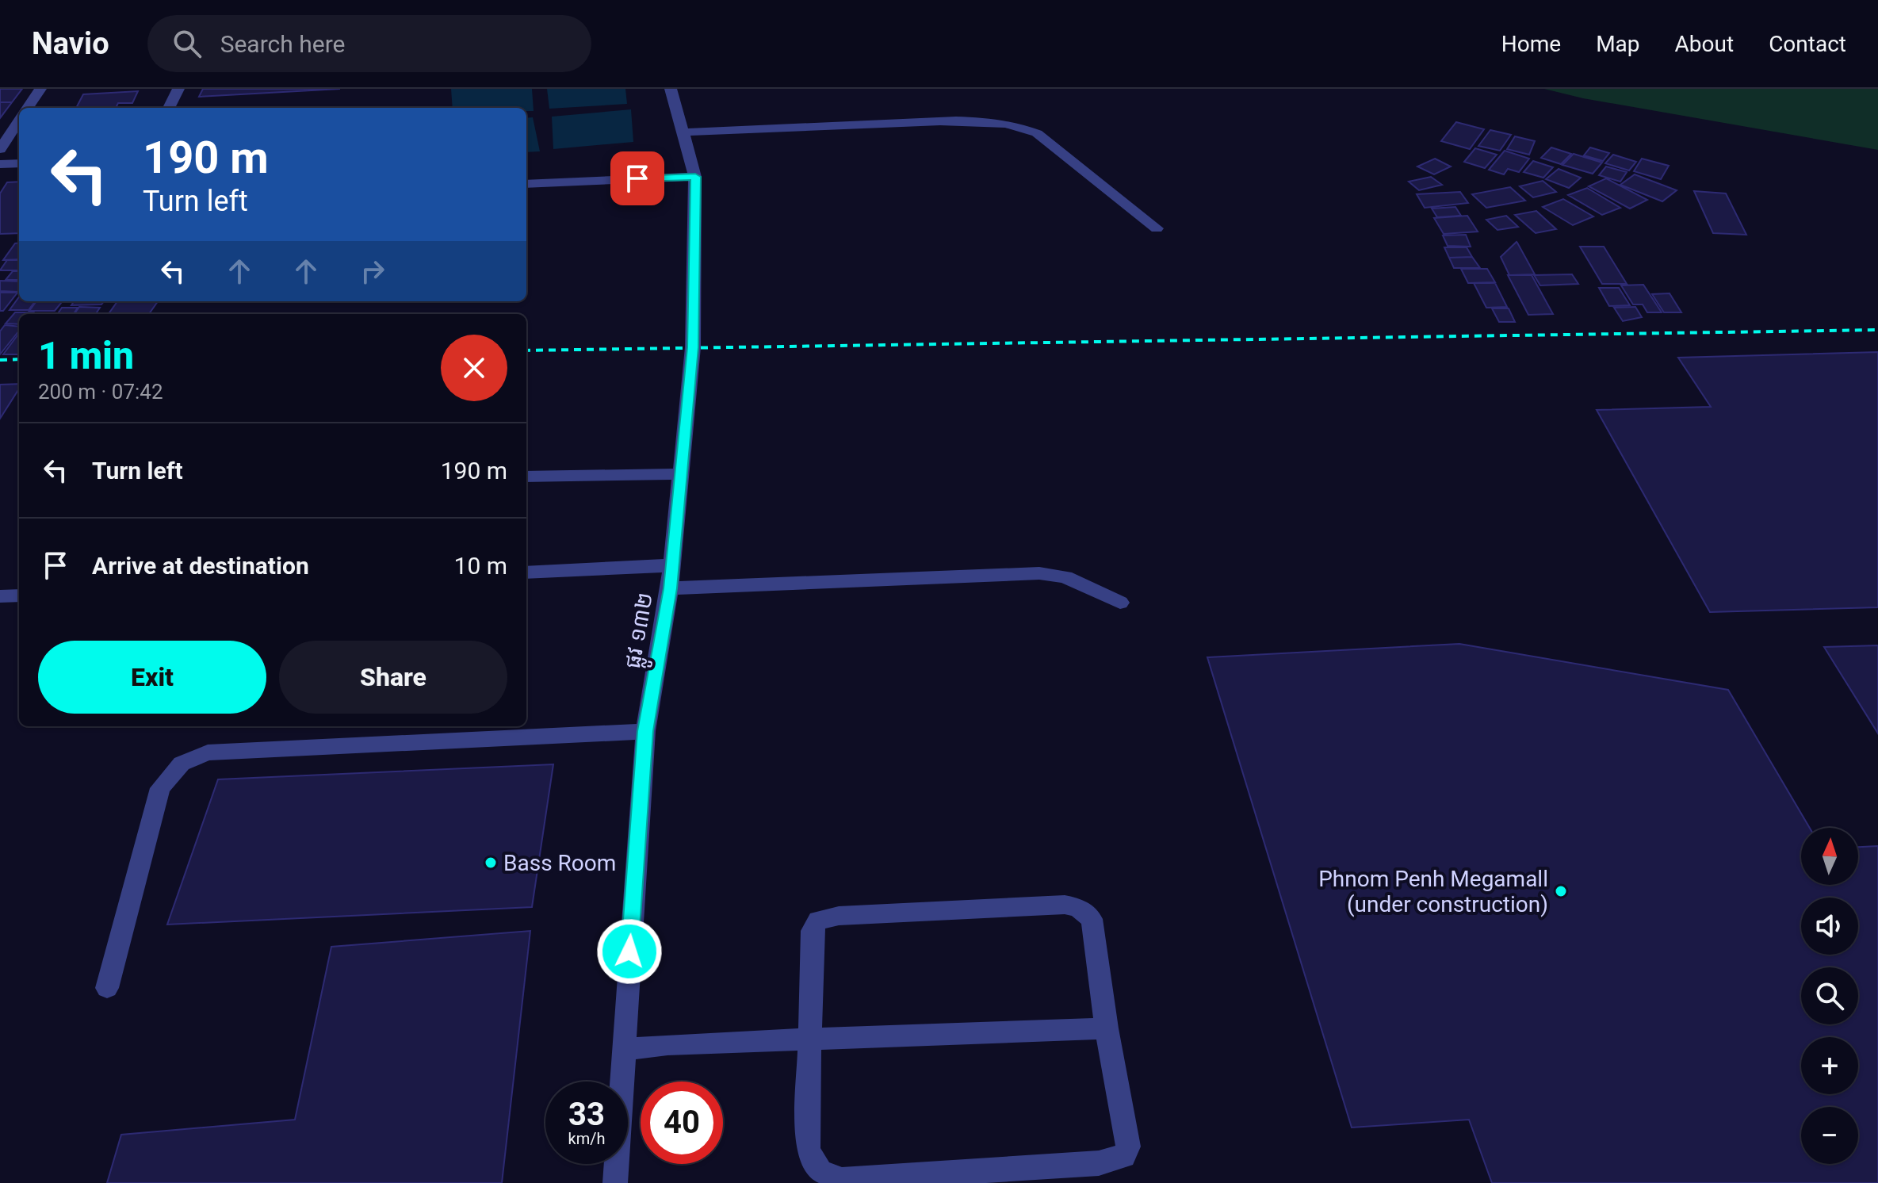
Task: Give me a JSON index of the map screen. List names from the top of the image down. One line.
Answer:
{"streets":{"street":["ផ្លូវ ១៣២"]},"places":["Bass Room","Phnom Penh Megamall (under construction)"],"north":"top","page":{"header":"Navio","search":"Search here","nav":["Home","Map","About","Contact"],"turn":["190 m","Turn left"],"heading":["1 min","200 m · 07:42"],"list":[{"name":"Turn left","value":"190 m"},{"name":"Arrive at destination","value":"10 m"}],"buttons":["Exit","Share"],"map_buttons":["+","−"],"speed":"33 km/h","limit":"40"}}
